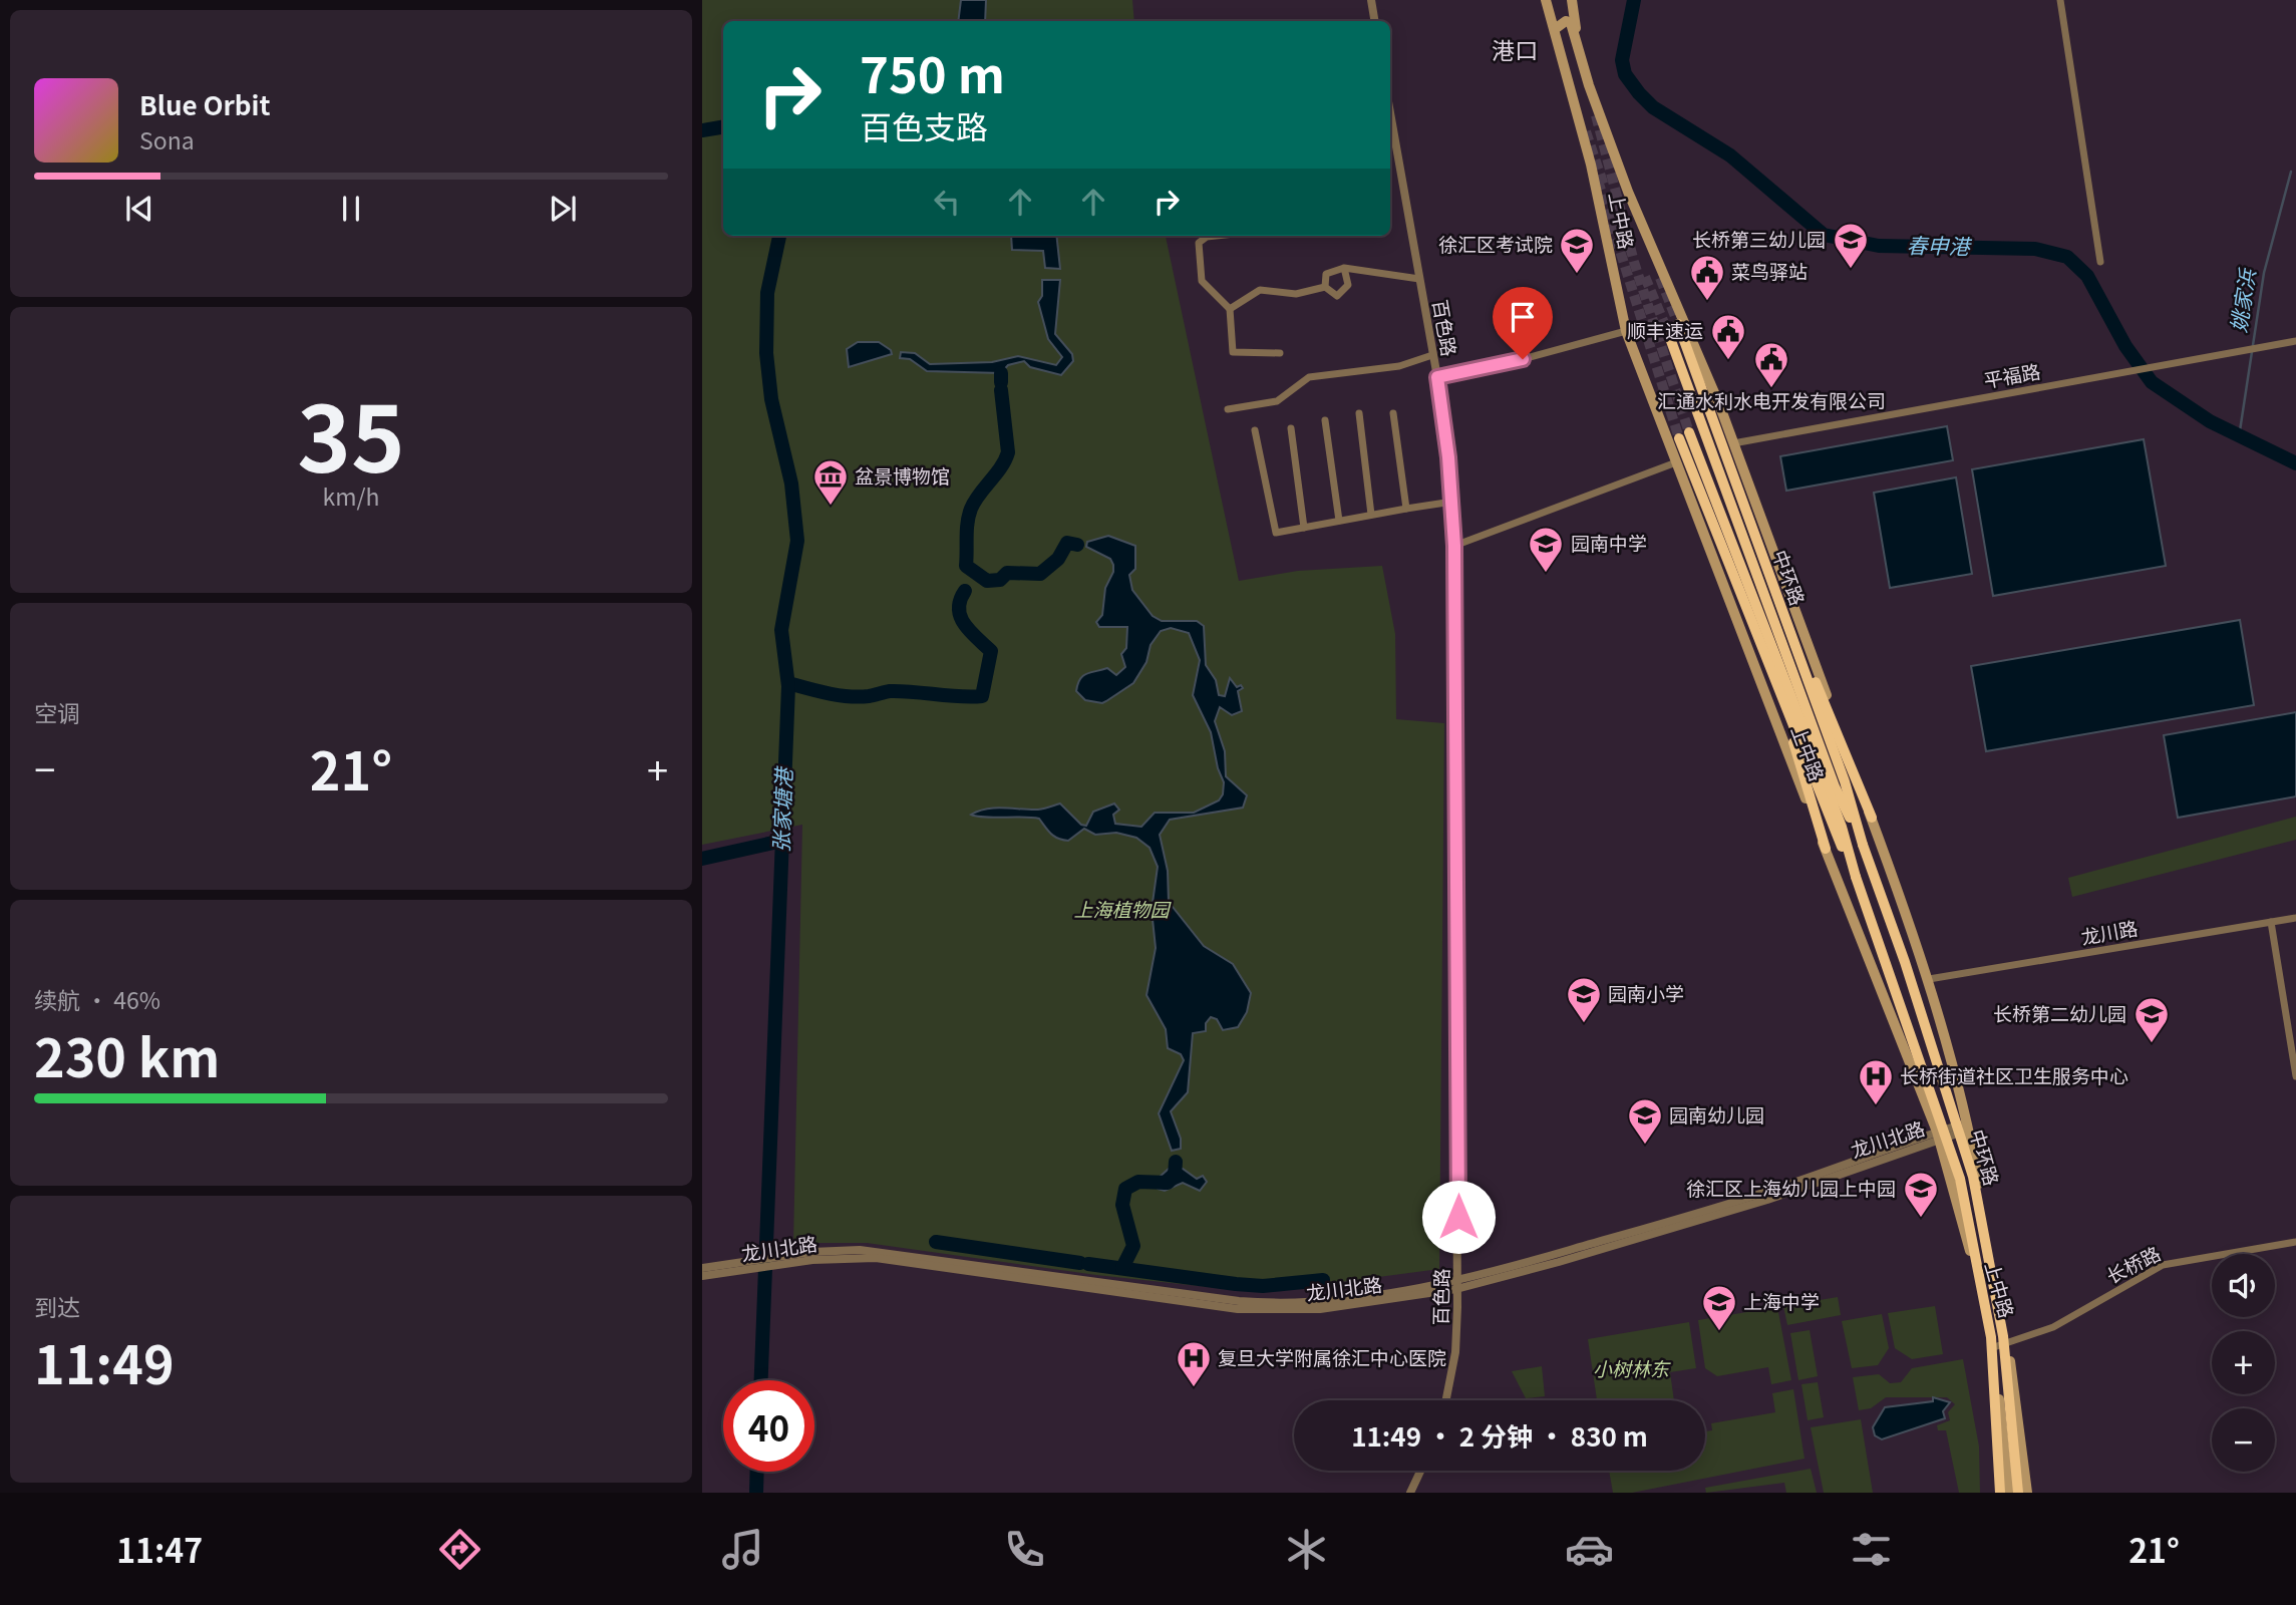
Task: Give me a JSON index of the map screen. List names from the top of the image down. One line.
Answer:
{"streets":{"highway":["中环路"],"main road":["上中路"],"street":["百色路","平福路","龙川路","龙川北路","长桥路"]},"crossings":[["上中路","平福路"],["上中路","龙川路"],["上中路","龙川北路"],["上中路","长桥路"],["百色路","龙川北路"]],"districts":["港口"],"water":["春申港","姚家浜","张家塘港"],"parks":["上海植物园","小树林东"],"places":{"school or university":["长桥第三幼儿园","徐汇区考试院","园南中学","园南小学","长桥第二幼儿园","园南幼儿园","徐汇区上海幼儿园上中园","上海中学"],"public building":["菜鸟驿站","顺丰速运","汇通水利水电开发有限公司"],"museum":["盆景博物馆"],"hospital":["长桥街道社区卫生服务中心","复旦大学附属徐汇中心医院"]},"page":{"turn":["750 m","百色支路"],"song":["Blue Orbit","Sona"],"tile":[["35","km/h"],"空调",["续航 · 46%","230 km"],["到达","11:49"]],"heat":["−","21°","+"],"map_buttons":["+","−"],"limit":"40","trip":"11:49 · 2 分钟 · 830 m","tabs":["11:47","21°"]}}
